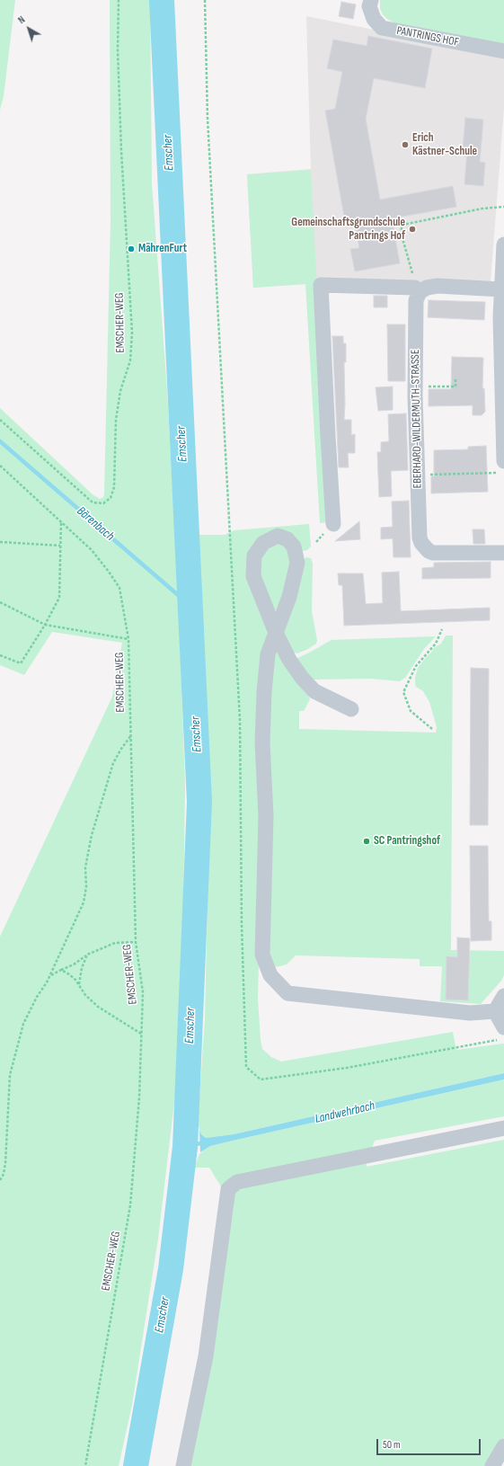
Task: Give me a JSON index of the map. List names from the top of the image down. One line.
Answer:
{"streets":{"street":["PANTRINGS HOF","EBERHARD-WILDERMUTH-STRASSE"],"path":["EMSCHER-WEG"]},"water":["Emscher","Bärenbach","Landwehrbach"],"places":["Erich Kästner-Schule","Gemeinschaftsgrundschule Pantrings Hof","MährenFurt","SC Pantringshof"],"scale_bar":"50 m","north":"top left"}
